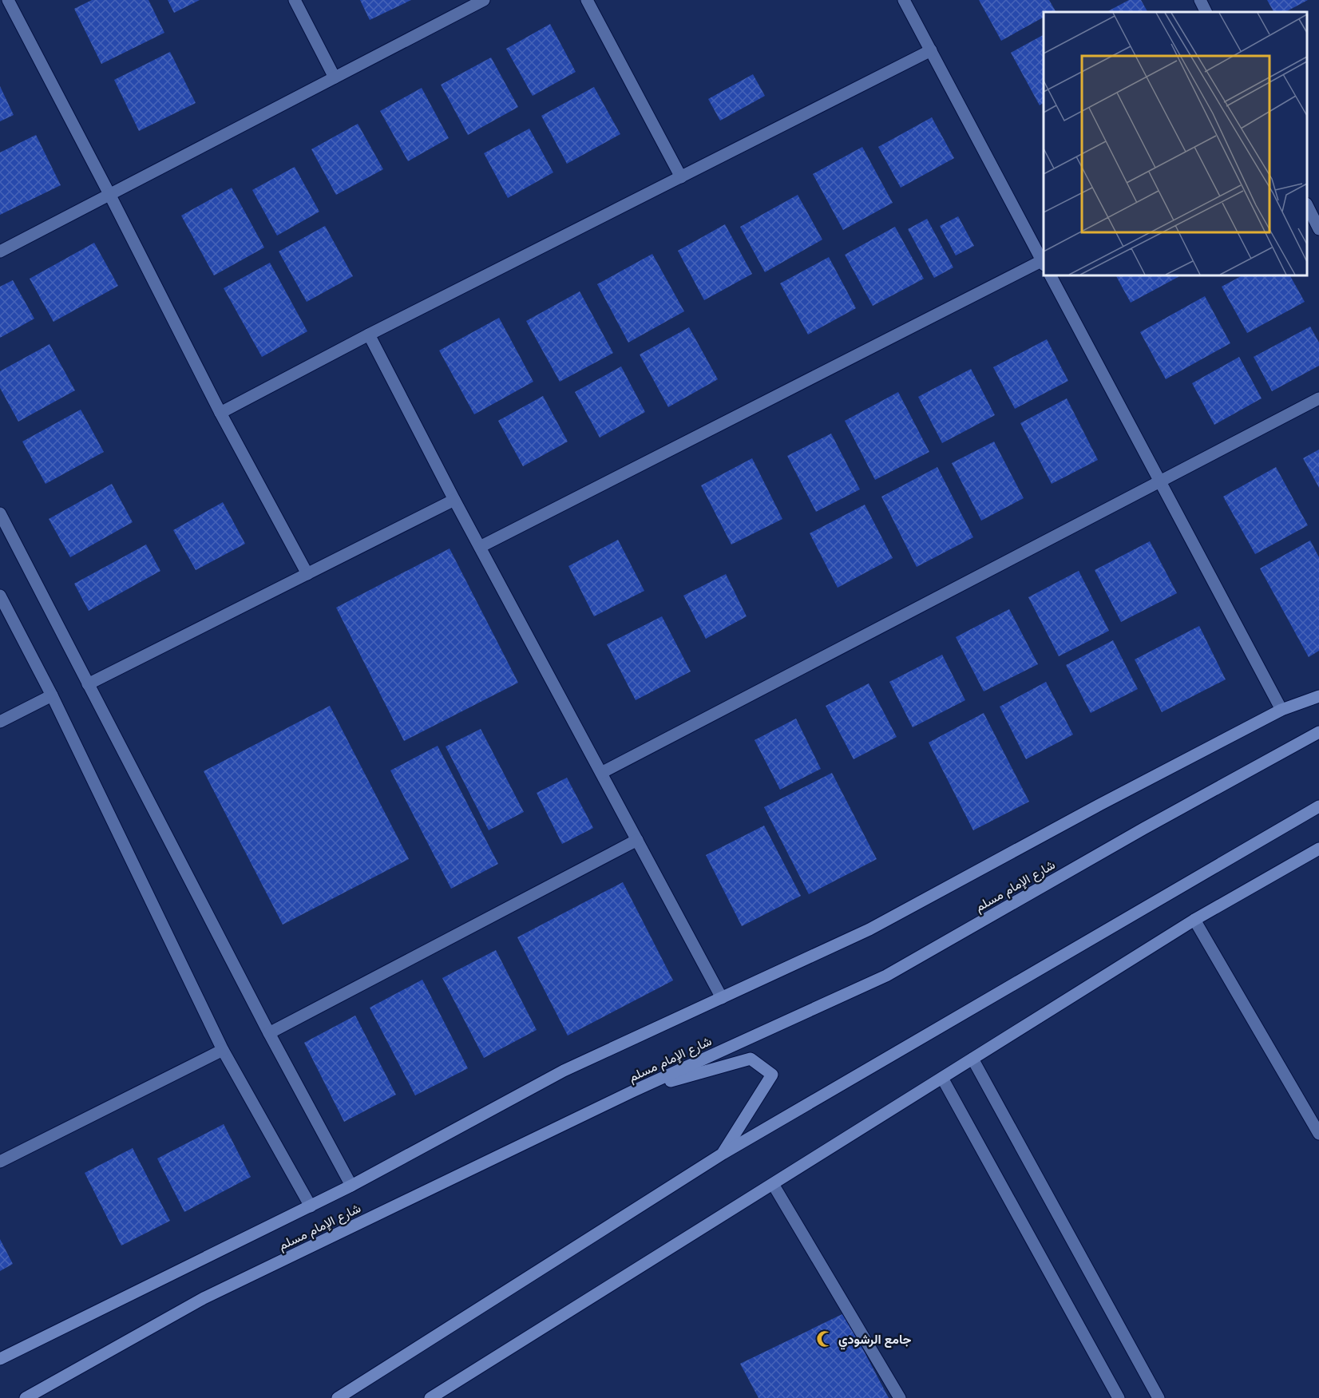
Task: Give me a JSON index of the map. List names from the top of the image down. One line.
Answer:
{"streets":{"main road":["شارع الإمام مسلم"]},"places":{"mosque":["جامع الرشودي"]}}
